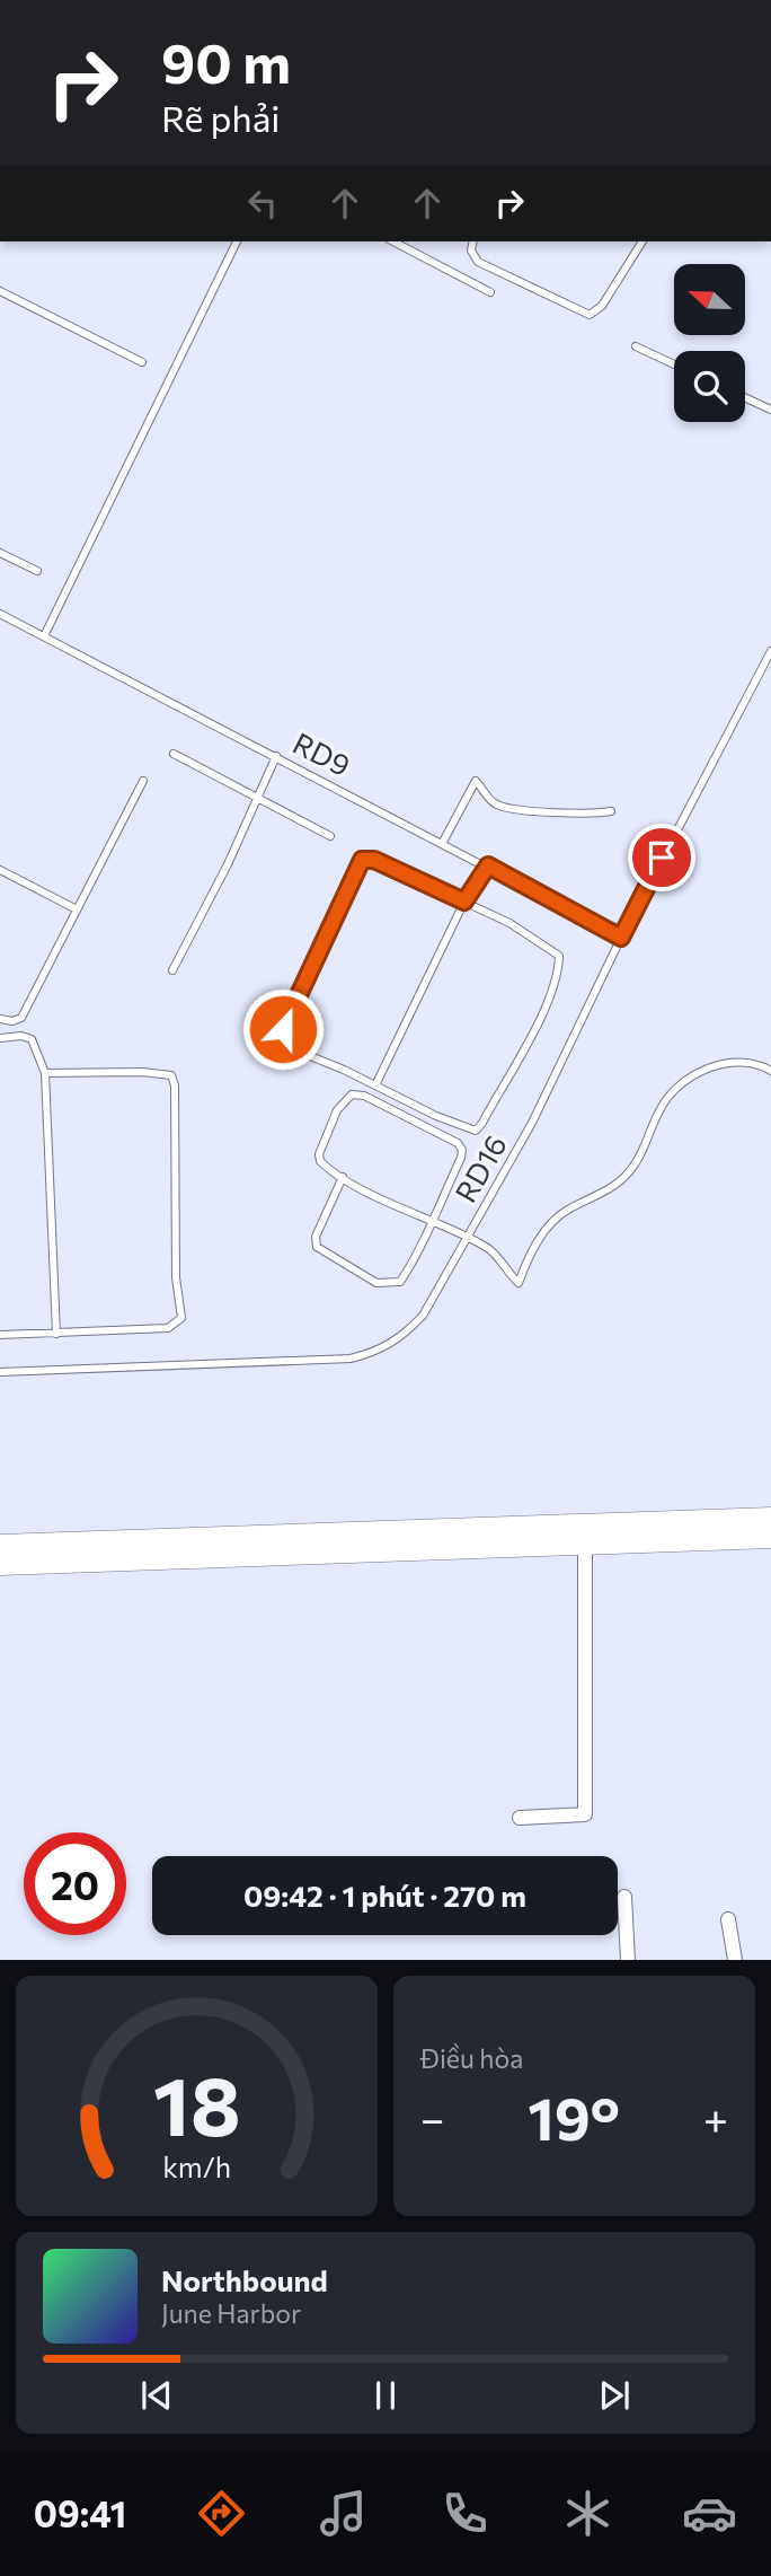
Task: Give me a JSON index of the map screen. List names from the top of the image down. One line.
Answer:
{"streets":{"lane":["RD9","RD16"]},"crossings":[["RD9","RD16"]],"north":"left","page":{"turn":["90 m","Rẽ phải"],"limit":"20","trip":"09:42 · 1 phút · 270 m","tile":"Điều hòa","heat":["−","19°","+"],"song":["Northbound","June Harbor"],"tabs":"09:41","gauge":["18","km/h"]}}
